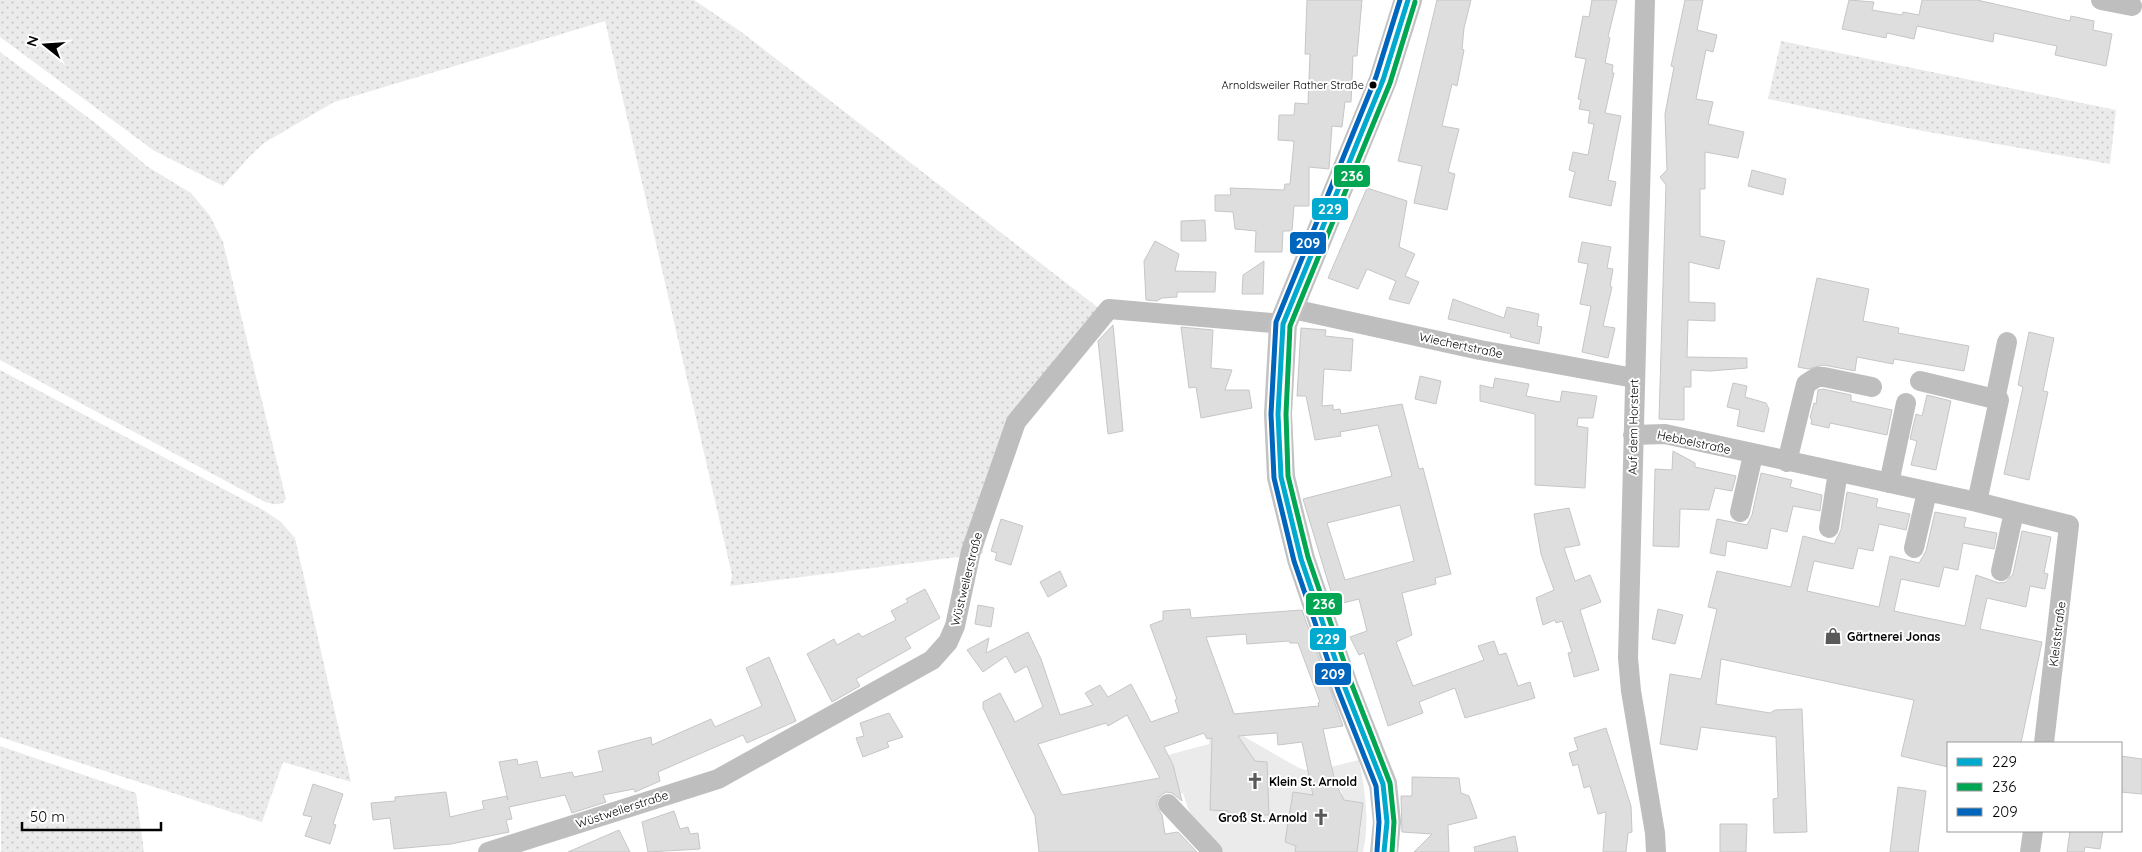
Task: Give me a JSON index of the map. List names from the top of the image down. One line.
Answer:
{"streets":{"street":["Wiechertstraße","Auf dem Horstert","Hebbelstraße","Wüstweilerstraße","Kleiststraße"]},"crossings":[["Wiechertstraße","Auf dem Horstert"],["Wiechertstraße","Wüstweilerstraße"],["Auf dem Horstert","Hebbelstraße"],["Hebbelstraße","Kleiststraße"]],"places":{"other":["Arnoldsweiler Rather Straße"],"shop":["Gärtnerei Jonas"],"church":["Klein St. Arnold","Groß St. Arnold"]},"lines":["transit line 229","transit line 209","transit line 236"],"legend":["229","236","209"],"scale_bar":"50 m","north":"left"}
